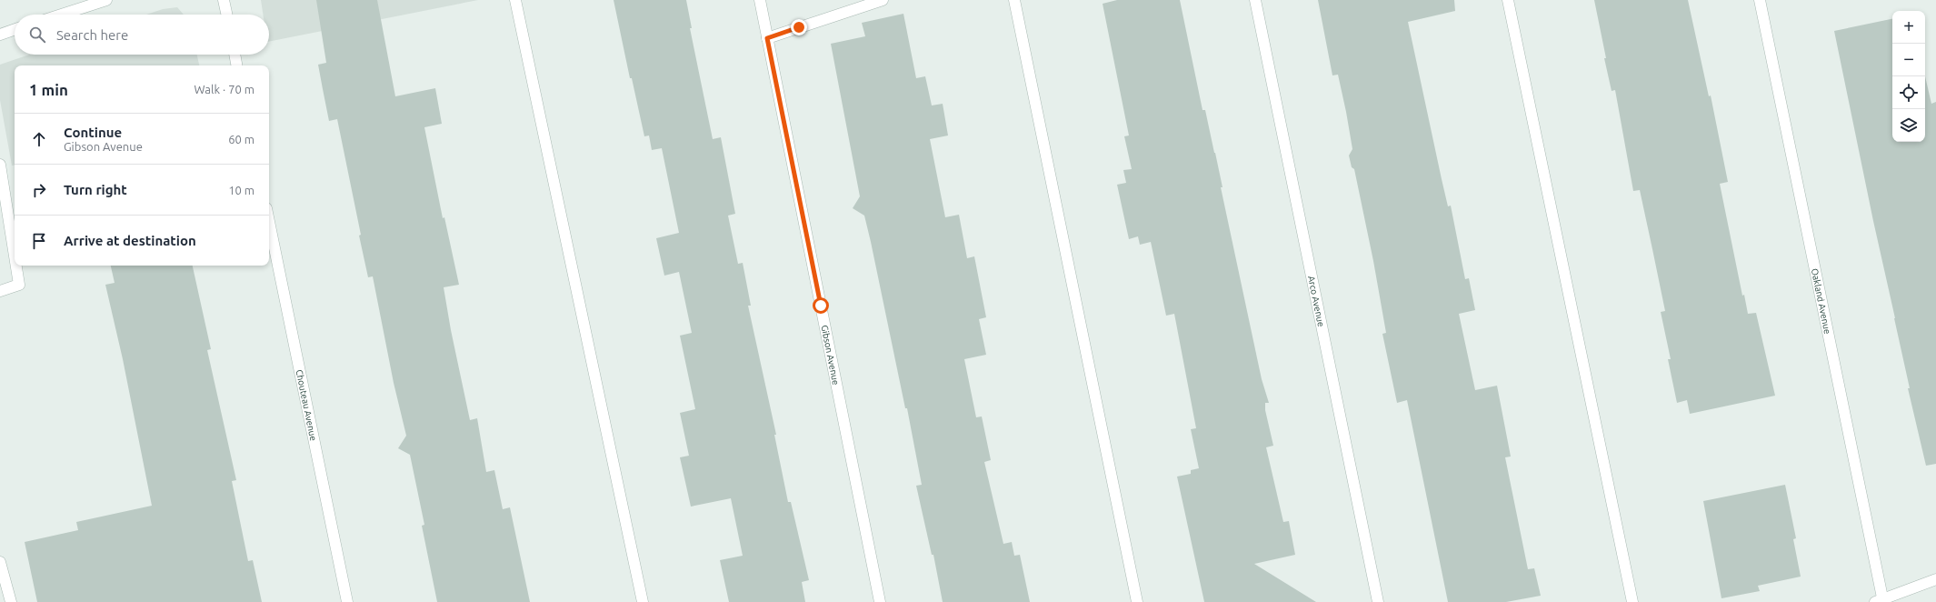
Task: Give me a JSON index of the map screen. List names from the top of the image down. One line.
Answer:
{"streets":{"street":["Arco Avenue","Oakland Avenue","Gibson Avenue","Chouteau Avenue"]},"page":{"map_buttons":["+","−"],"search":"Search here","heading":["1 min","Walk · 70 m"],"list":[["Continue","Gibson Avenue","60 m"],["Turn right","10 m"],"Arrive at destination"]}}
